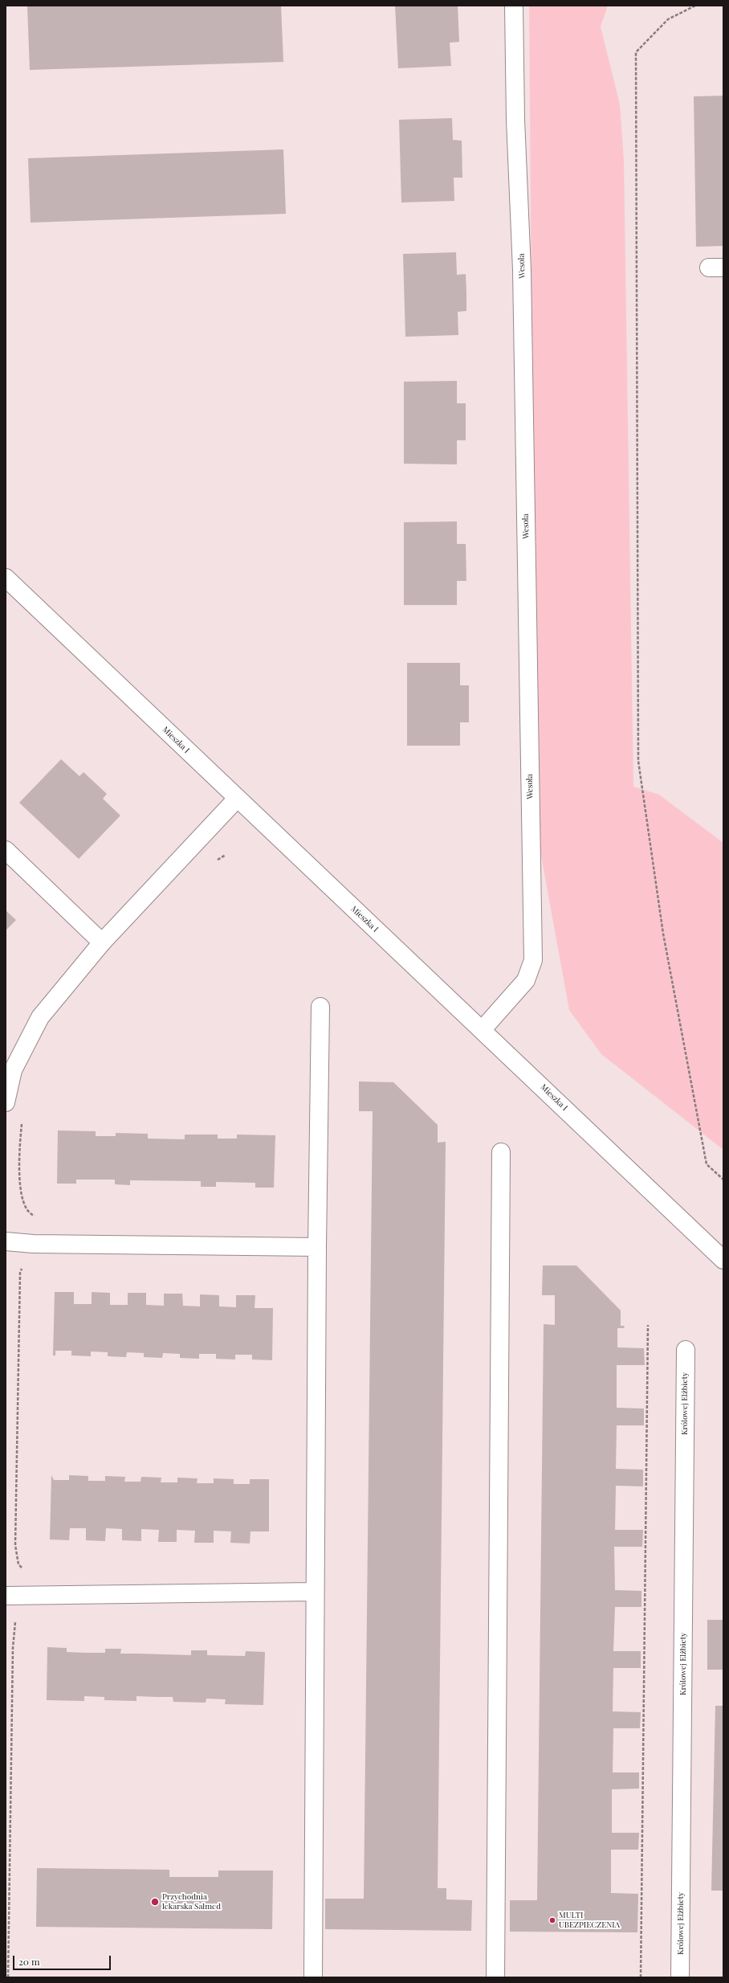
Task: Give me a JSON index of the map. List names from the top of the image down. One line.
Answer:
{"streets":{"street":["Wesoła","Mieszka I","Królowej Elżbiety"]},"crossings":[["Wesoła","Mieszka I"]],"places":["Przychodnia lekarska Salmed","MULTI UBEZPIECZENIA"],"scale_bar":"20 m"}
